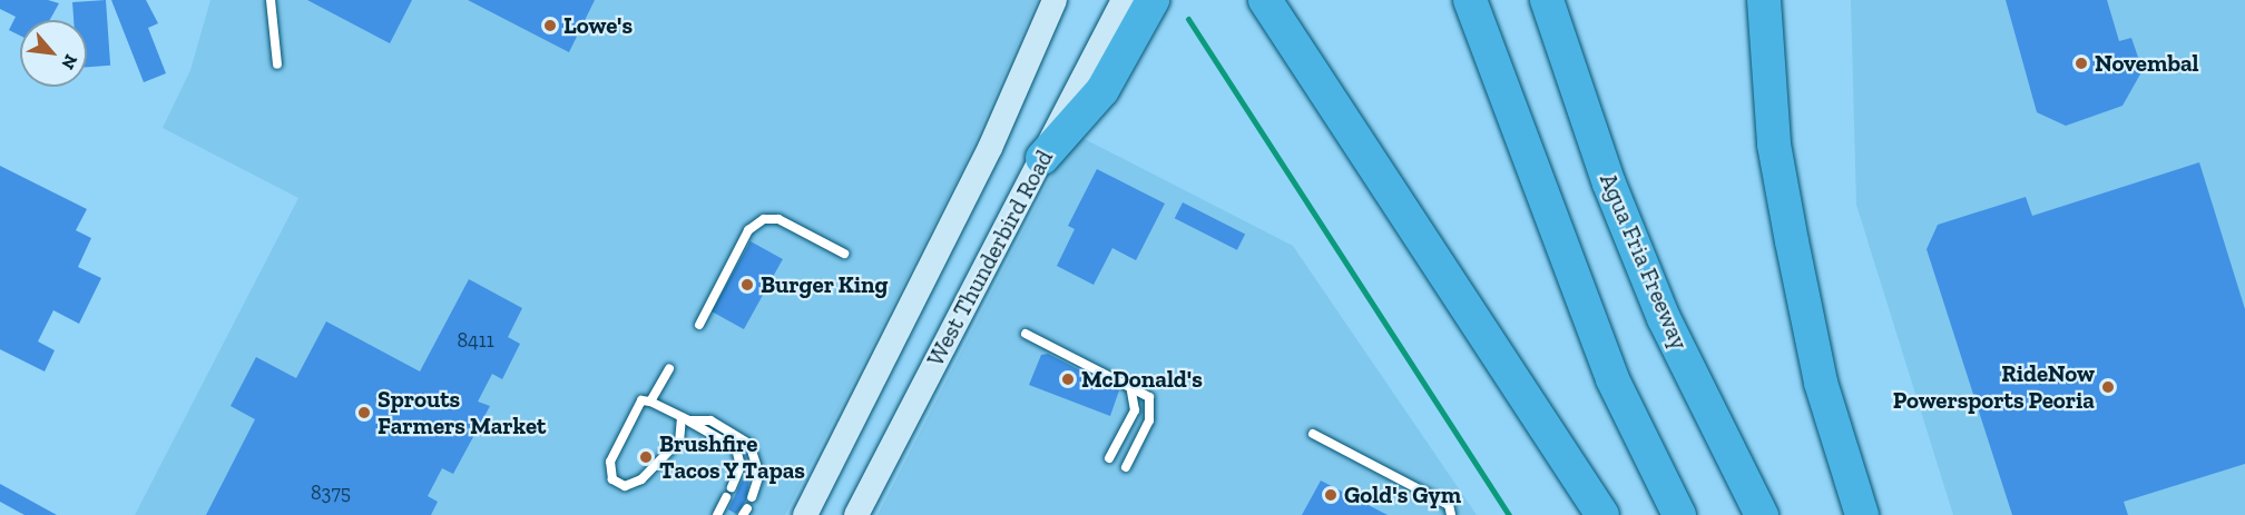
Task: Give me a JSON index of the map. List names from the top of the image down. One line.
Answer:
{"streets":{"highway":["Agua Fria Freeway"],"main road":["West Thunderbird Road"]},"places":["Lowe's","Novembal","Burger King","McDonald's","RideNow Powersports Peoria","Sprouts Farmers Market","Brushfire Tacos Y Tapas","Gold's Gym"],"house_numbers":["8411","8375"],"north":"bottom right"}
